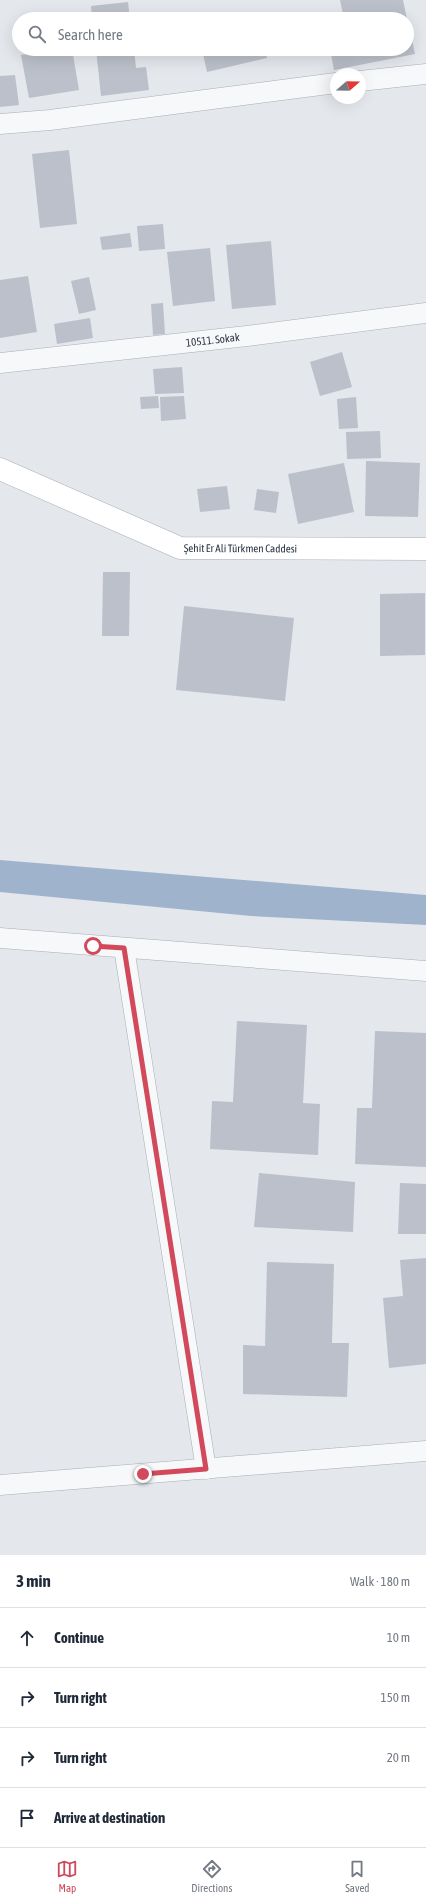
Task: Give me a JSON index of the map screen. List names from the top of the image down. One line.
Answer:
{"streets":{"street":["10511. Sokak","Şehit Er Ali Türkmen Caddesi"]},"north":"right","page":{"search":"Search here","heading":["3 min","Walk · 180 m"],"list":[["Continue","10 m"],["Turn right","150 m"],["Turn right","20 m"],"Arrive at destination"],"nav":["Map","Directions","Saved"]}}
